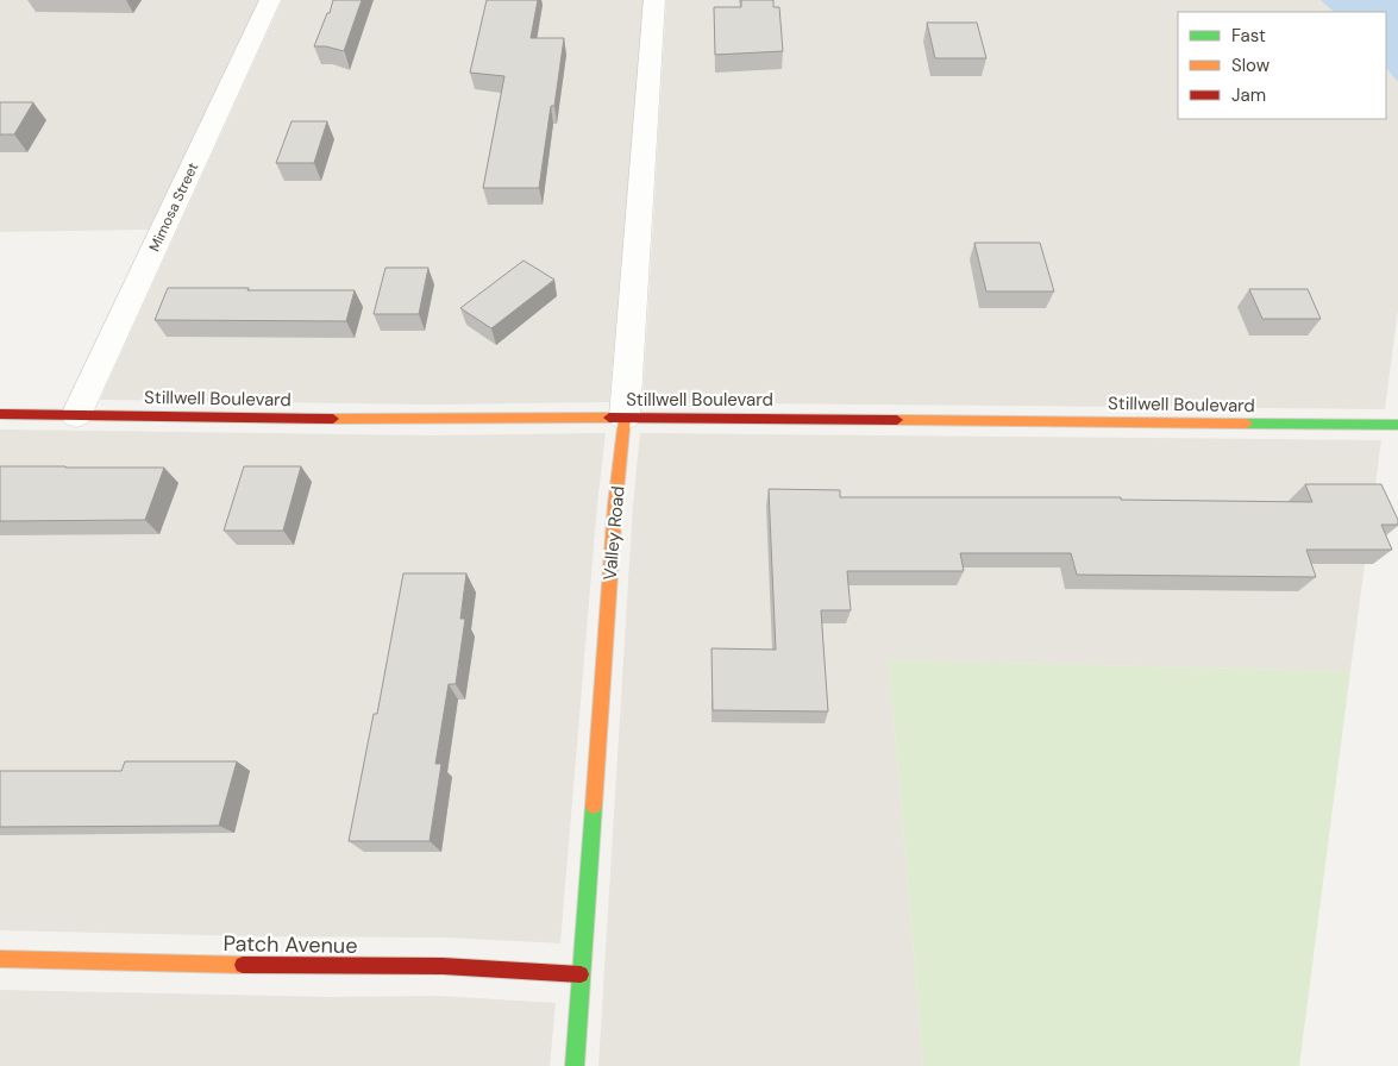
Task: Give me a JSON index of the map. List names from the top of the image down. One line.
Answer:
{"streets":{"street":["Mimosa Street","Stillwell Boulevard","Valley Road","Patch Avenue"]},"crossings":[["Mimosa Street","Stillwell Boulevard"],["Stillwell Boulevard","Valley Road"],["Valley Road","Patch Avenue"]],"legend":["Fast","Slow","Jam"]}
